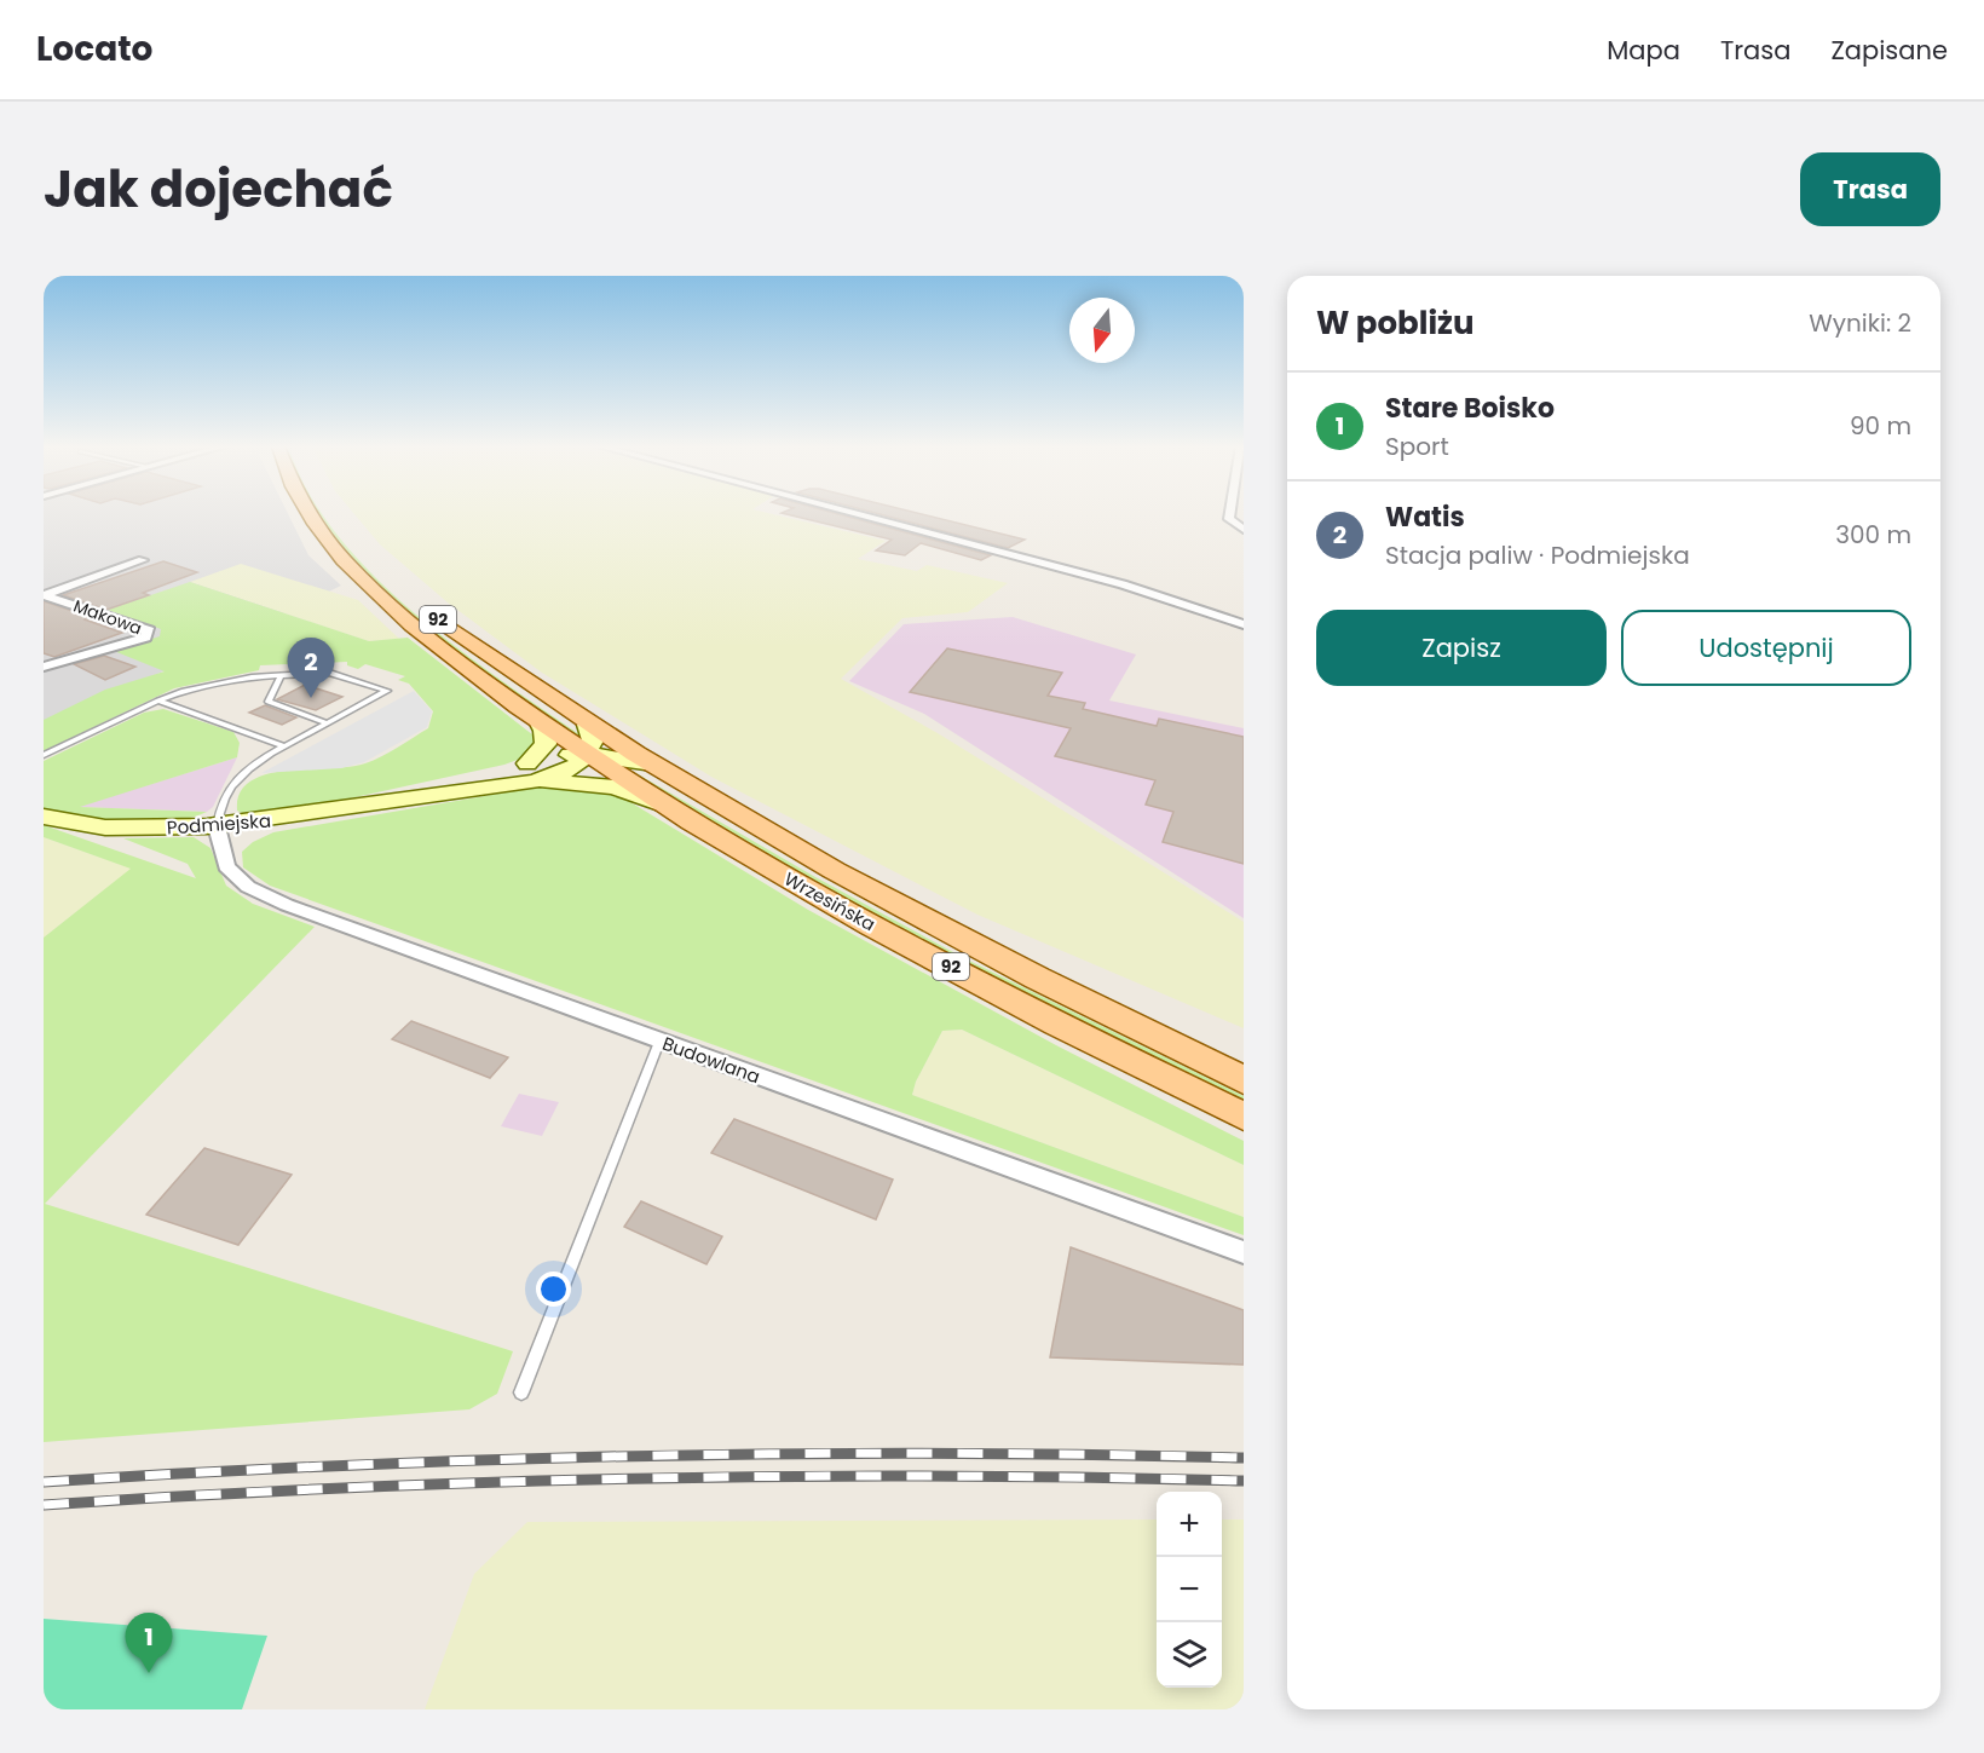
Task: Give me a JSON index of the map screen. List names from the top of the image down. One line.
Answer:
{"streets":{"main road":["92","Wrzesińska"],"street":["Makowa","Podmiejska","Budowlana"]},"crossings":[["Podmiejska","Wrzesińska"],["Podmiejska","Budowlana"]],"north":"bottom","page":{"header":"Locato","nav":["Mapa","Trasa","Zapisane"],"title":"Jak dojechać","buttons":["Trasa",["Zapisz","Udostępnij"]],"heading":["W pobliżu","Wyniki: 2"],"list":[{"mark":"1","name":"Stare Boisko","note":"Sport","value":"90 m"},{"mark":"2","name":"Watis","note":"Stacja paliw · Podmiejska","value":"300 m"}],"pins":["2","1"],"map_buttons":["+","−"]}}
